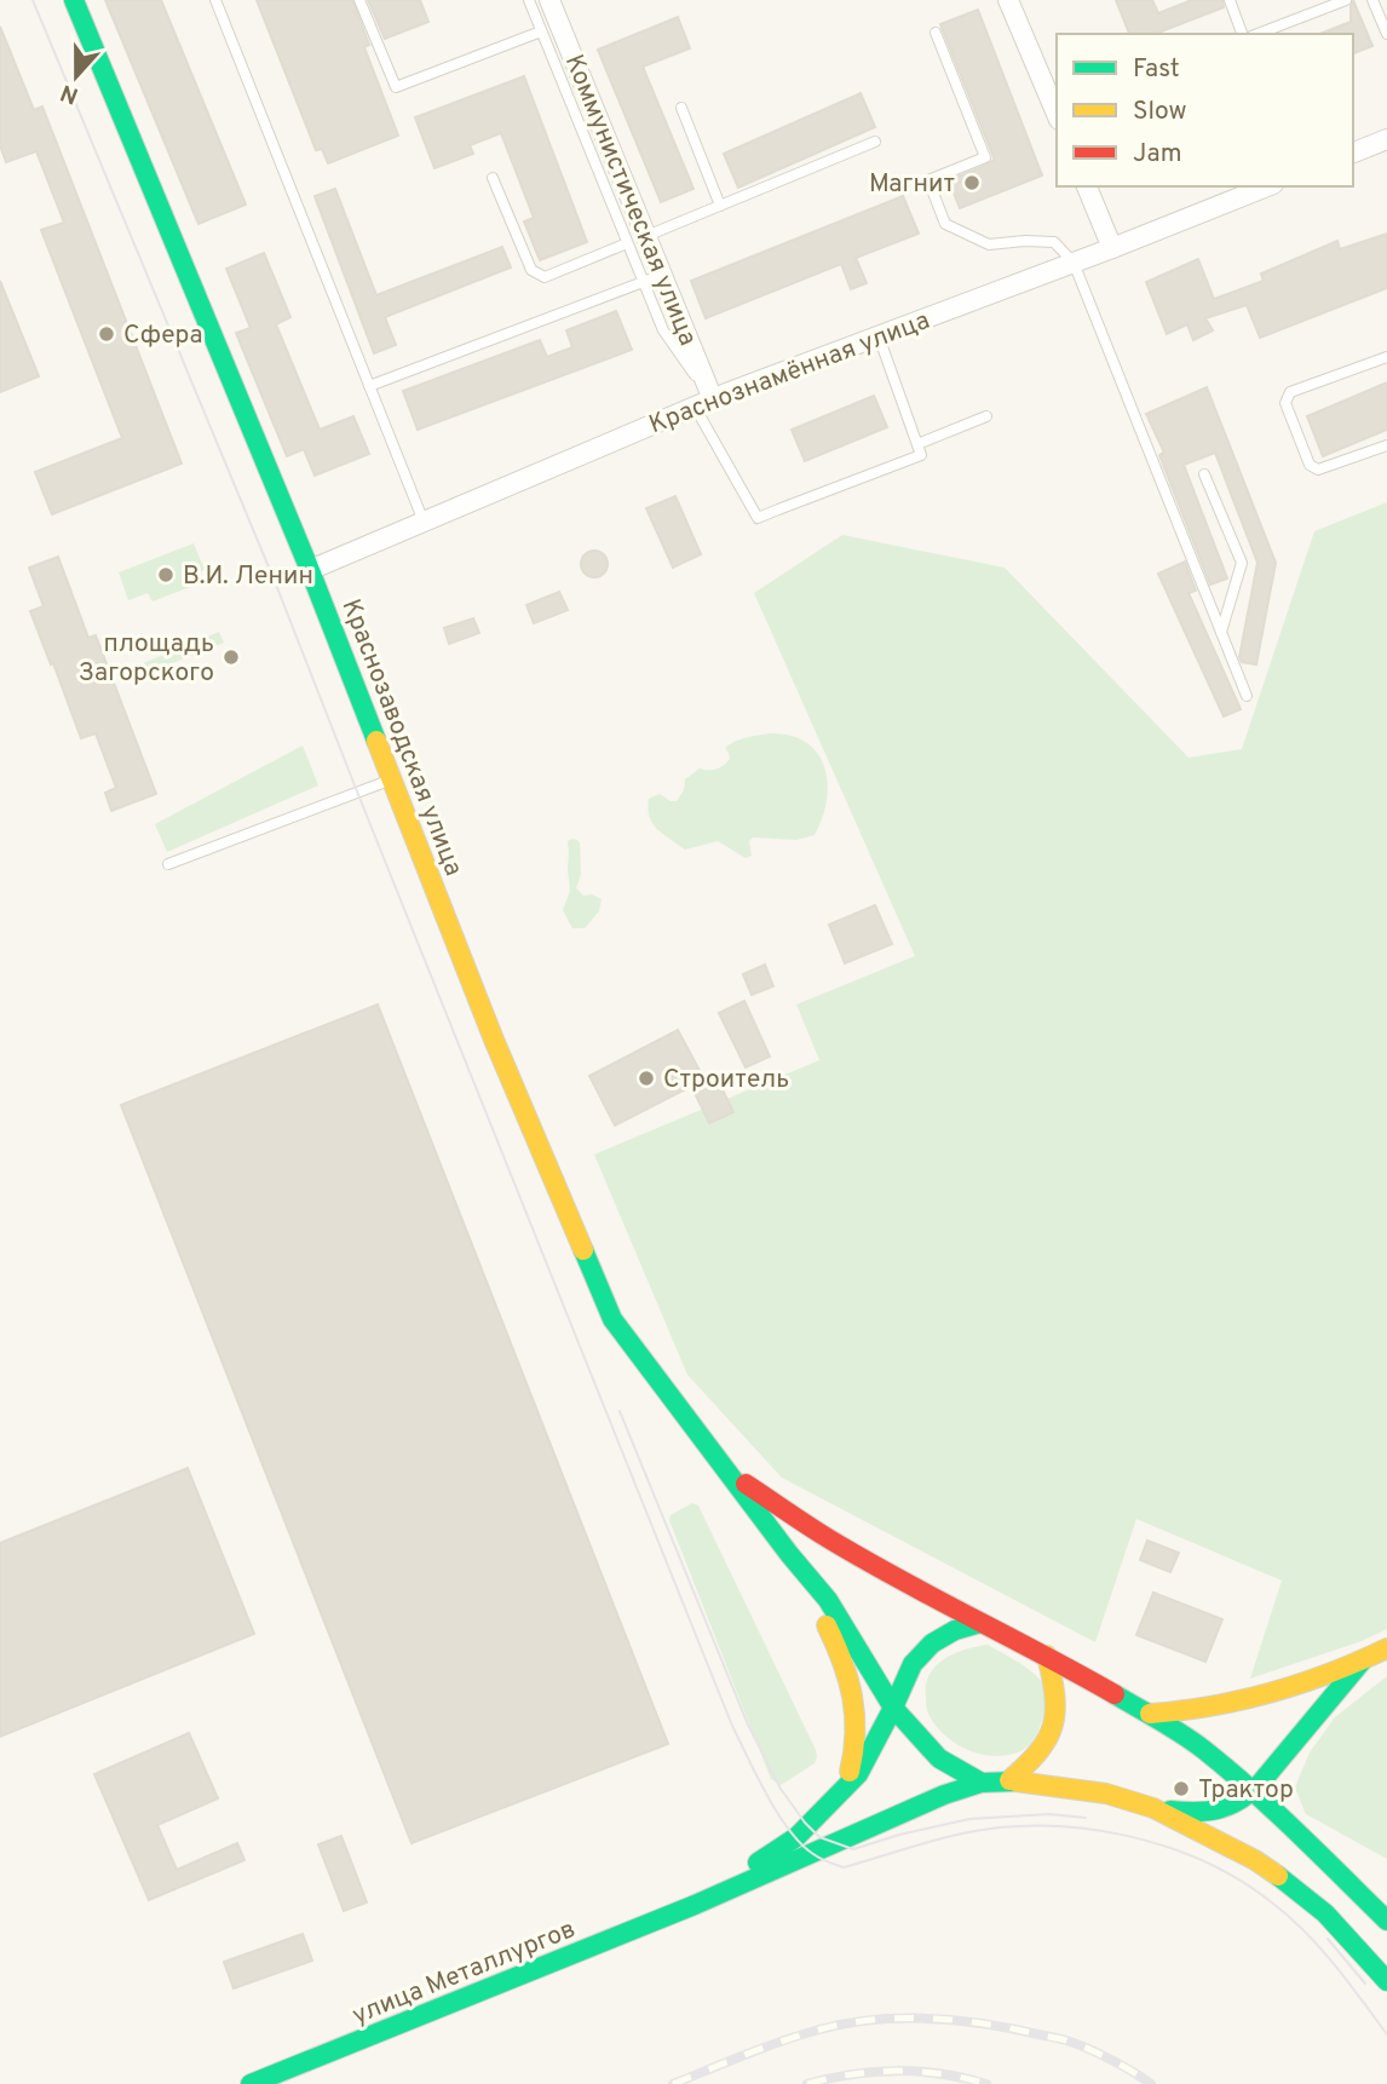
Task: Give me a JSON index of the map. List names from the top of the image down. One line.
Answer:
{"streets":{"main road":["Краснозаводская улица","улица Металлургов"],"street":["Коммунистическая улица","Краснознамённая улица"]},"crossings":[["Коммунистическая улица","Краснознамённая улица"],["Краснознамённая улица","Краснозаводская улица"]],"places":["Магнит","Сфера","В.И. Ленин","площадь Загорского","Строитель","Трактор"],"legend":["Fast","Slow","Jam"],"north":"bottom"}
